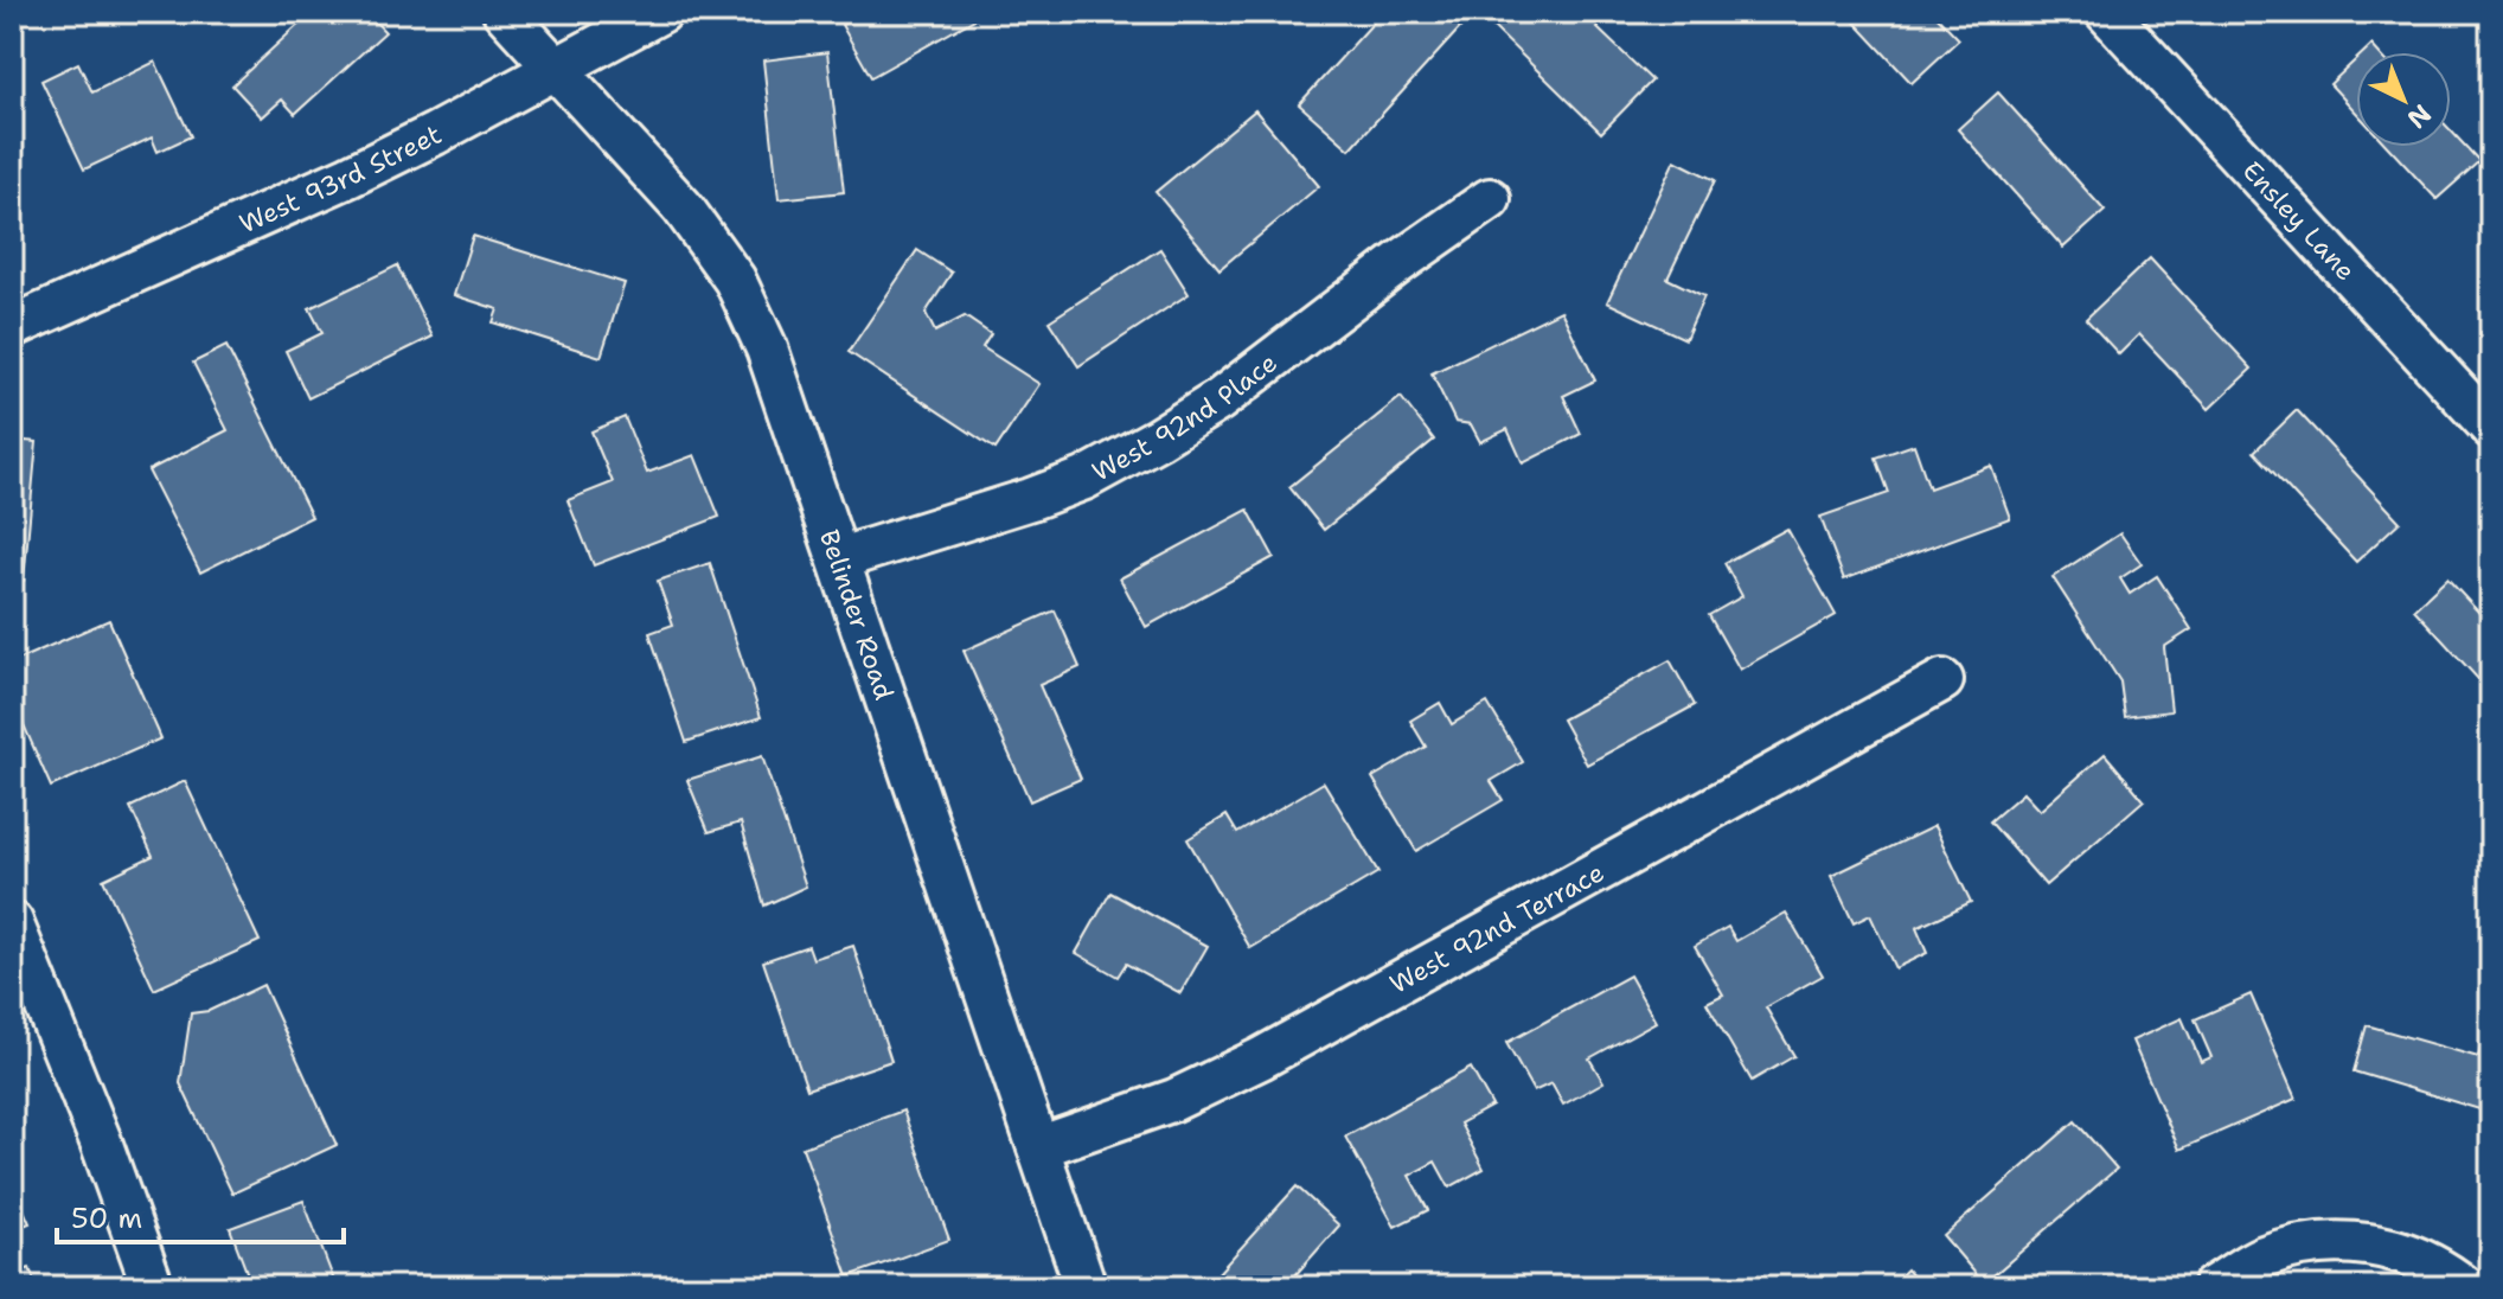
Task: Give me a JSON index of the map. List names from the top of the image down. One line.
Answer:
{"streets":{"street":["West 93rd Street","Ensley Lane","West 92nd Place","Belinder Road","West 92nd Terrace"]},"crossings":[["West 93rd Street","Belinder Road"],["West 92nd Place","Belinder Road"],["Belinder Road","West 92nd Terrace"]],"scale_bar":"50 m","north":"bottom right"}
